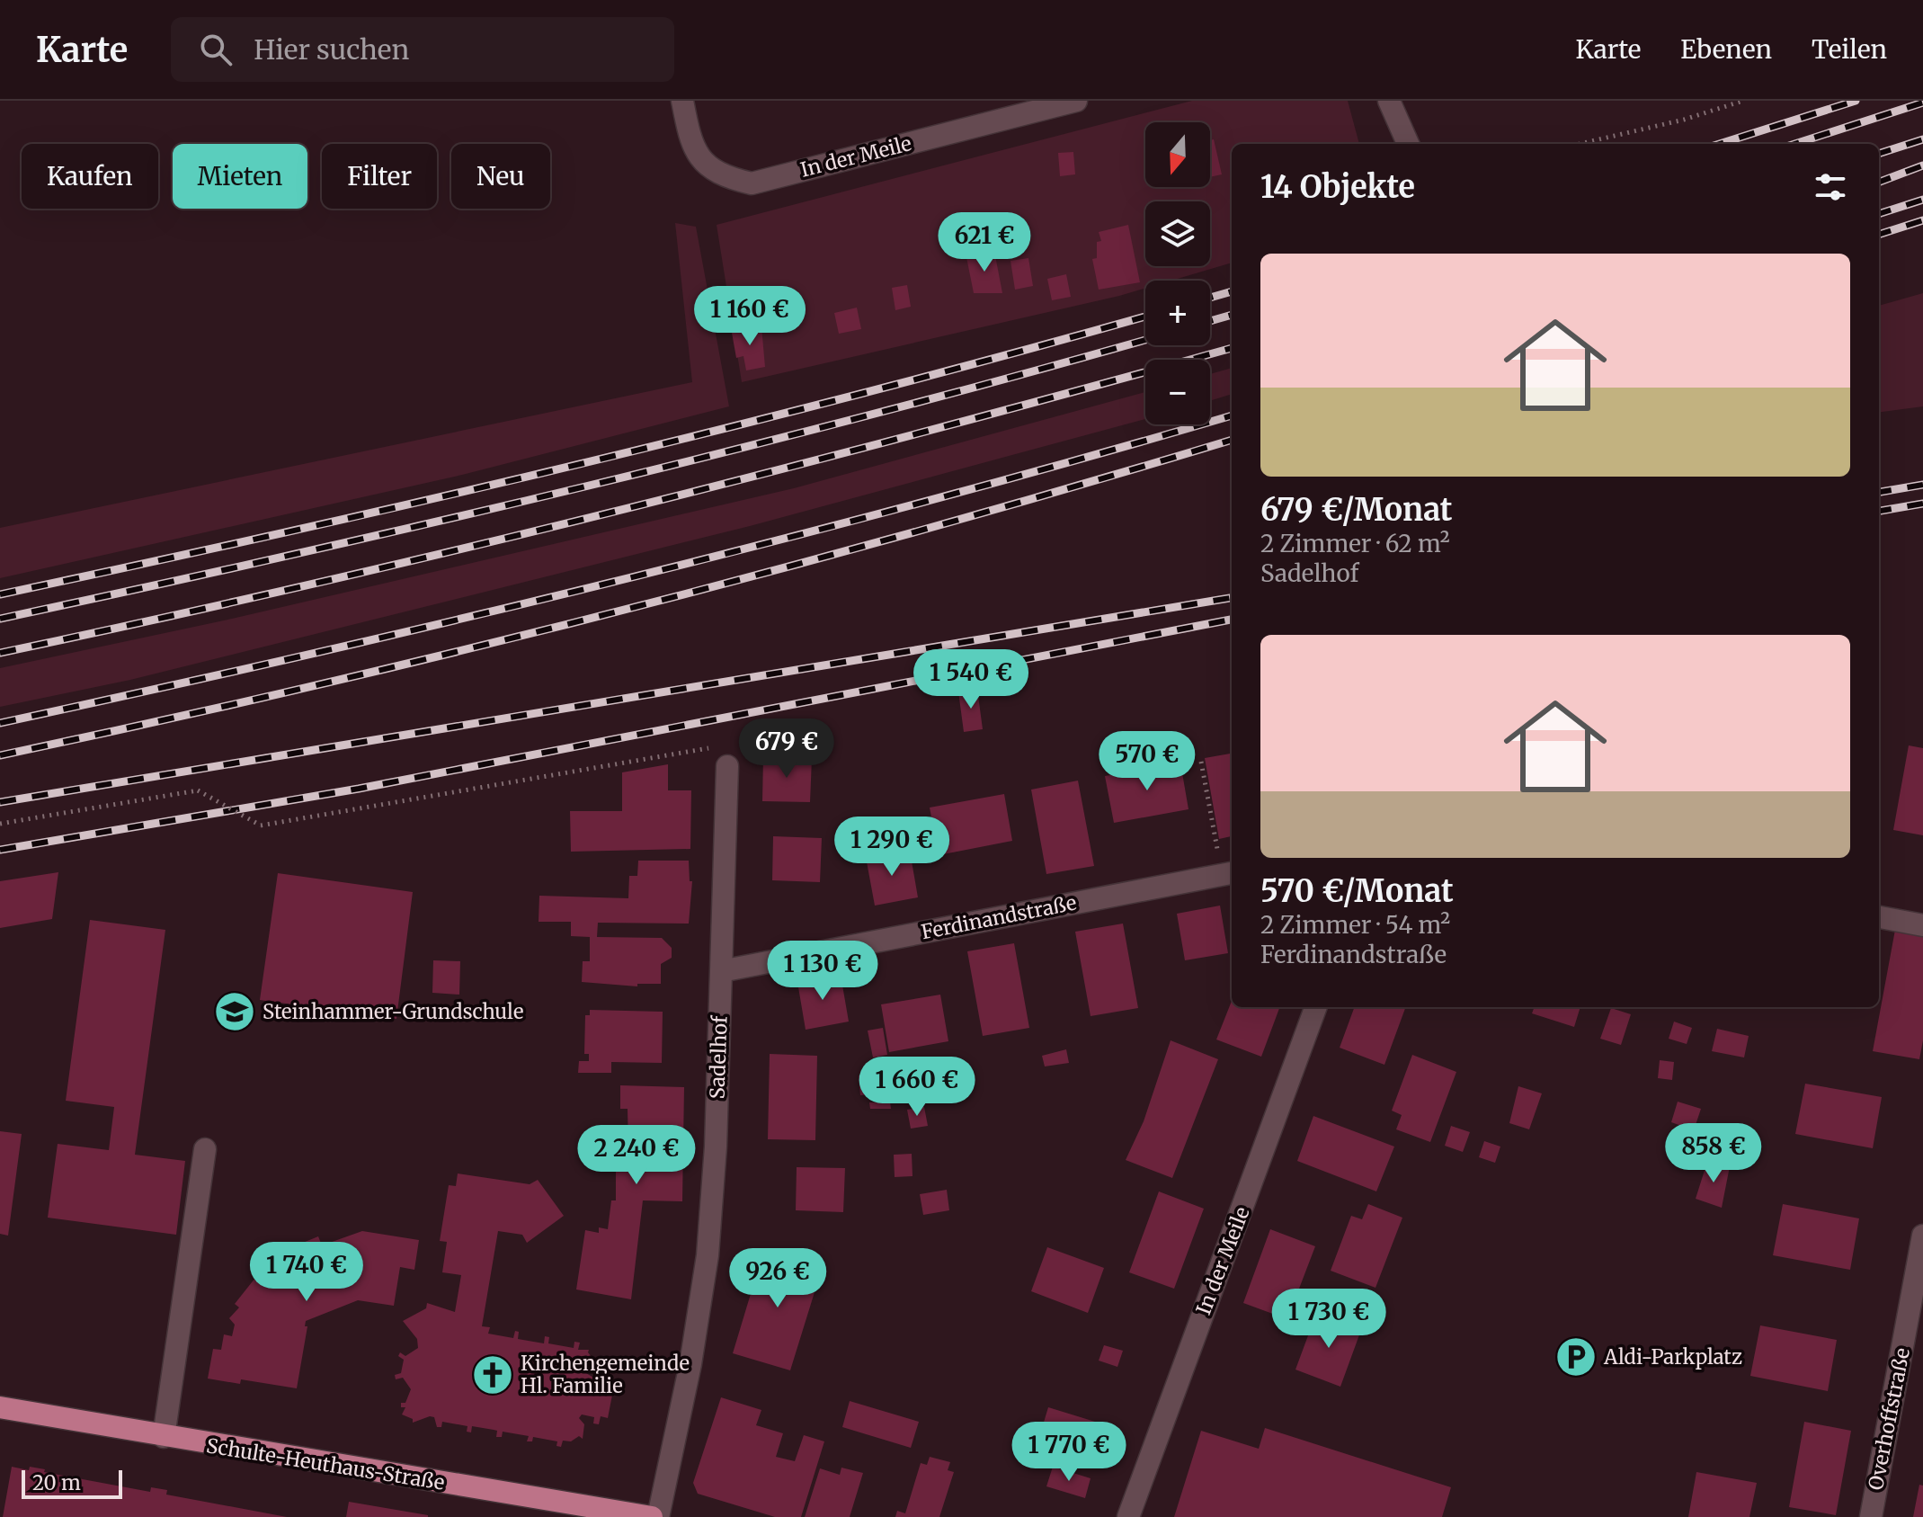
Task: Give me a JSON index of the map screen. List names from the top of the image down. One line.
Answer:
{"streets":{"main road":["Schulte-Heuthaus-Straße"],"street":["In der Meile","Ferdinandstraße","Sadelhof","Overhoffstraße"]},"crossings":[["Ferdinandstraße","Sadelhof"]],"places":{"school or university":["Steinhammer-Grundschule"],"parking":["Aldi-Parkplatz"],"church":["Kirchengemeinde Hl. Familie"]},"scale_bar":"20 m","north":"bottom","page":{"header":"Karte","search":"Hier suchen","nav":["Karte","Ebenen","Teilen"],"map_buttons":["+","−"],"chip":["Kaufen","Mieten","Filter","Neu"],"heading":"14 Objekte","price":["621 €","1 160 €","1 540 €","679 €","570 €","1 290 €","1 130 €","1 660 €","858 €","2 240 €","1 740 €","926 €","1 730 €","1 770 €"],"list":[{"name":"679 €/Monat","note":"2 Zimmer · 62 m² · Sadelhof"},{"name":"570 €/Monat","note":"2 Zimmer · 54 m² · Ferdinandstraße"}],"scale":"20 m"}}
